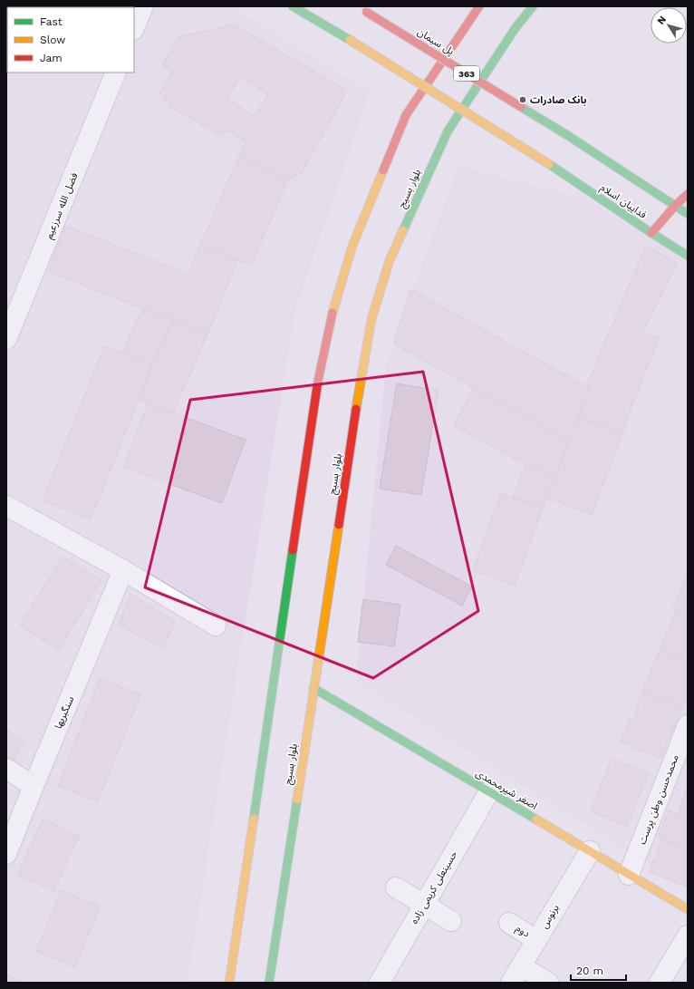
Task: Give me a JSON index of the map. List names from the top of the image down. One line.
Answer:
{"streets":{"main road":["پل سیمان","363","بلوار بسیج","فداییان اسلام","اصغر شیرمحمدی"],"street":["فضل الله سرزعیم","سنگبریها","محمدحسن وطن پرست","حسینعلی کریمی زاده","برنوس","دوم"]},"crossings":[["پل سیمان","363"],["بلوار بسیج","اصغر شیرمحمدی"],["اصغر شیرمحمدی","محمدحسن وطن پرست"],["اصغر شیرمحمدی","حسینعلی کریمی زاده"],["اصغر شیرمحمدی","برنوس"],["برنوس","دوم"]],"places":["بانک صادرات"],"legend":["Fast","Slow","Jam"],"scale_bar":"20 m","north":"top left"}
